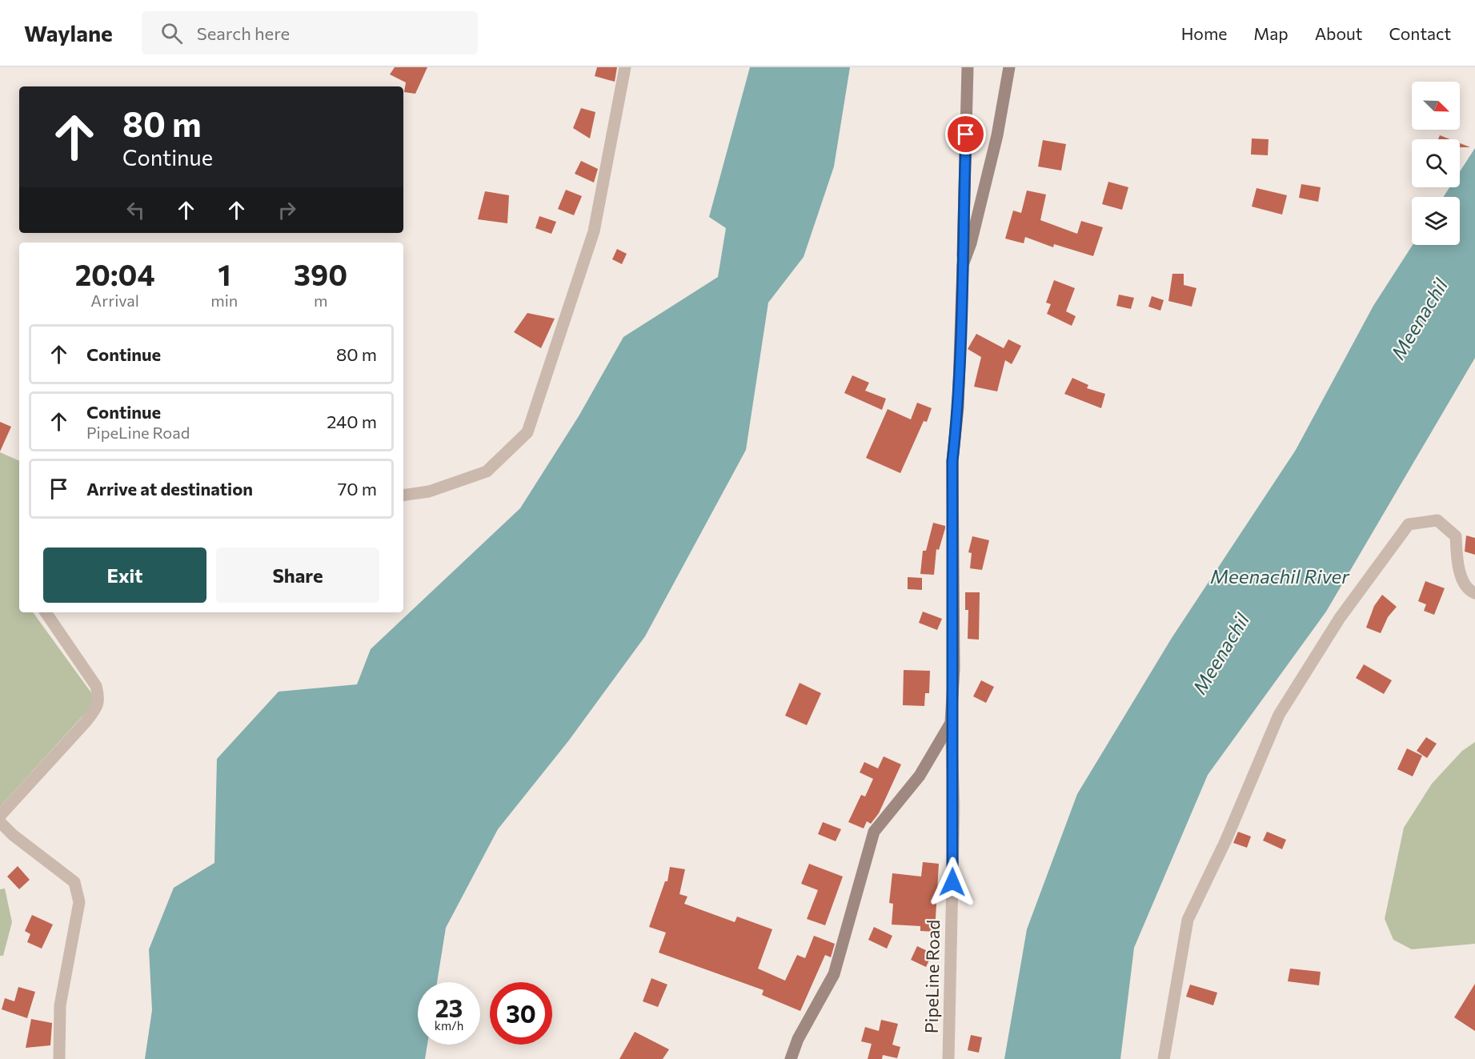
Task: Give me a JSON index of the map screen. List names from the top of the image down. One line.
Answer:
{"streets":{"street":["PipeLine Road"]},"water":["Meenachil","Meenachil River"],"north":"bottom right","page":{"header":"Waylane","search":"Search here","nav":["Home","Map","About","Contact"],"turn":["80 m","Continue"],"eta":["20:04","Arrival","1","min","390","m"],"list":[{"name":"Continue","value":"80 m"},{"name":"Continue","note":"PipeLine Road","value":"240 m"},{"name":"Arrive at destination","value":"70 m"}],"buttons":["Exit","Share"],"speed":"23 km/h","limit":"30"}}
